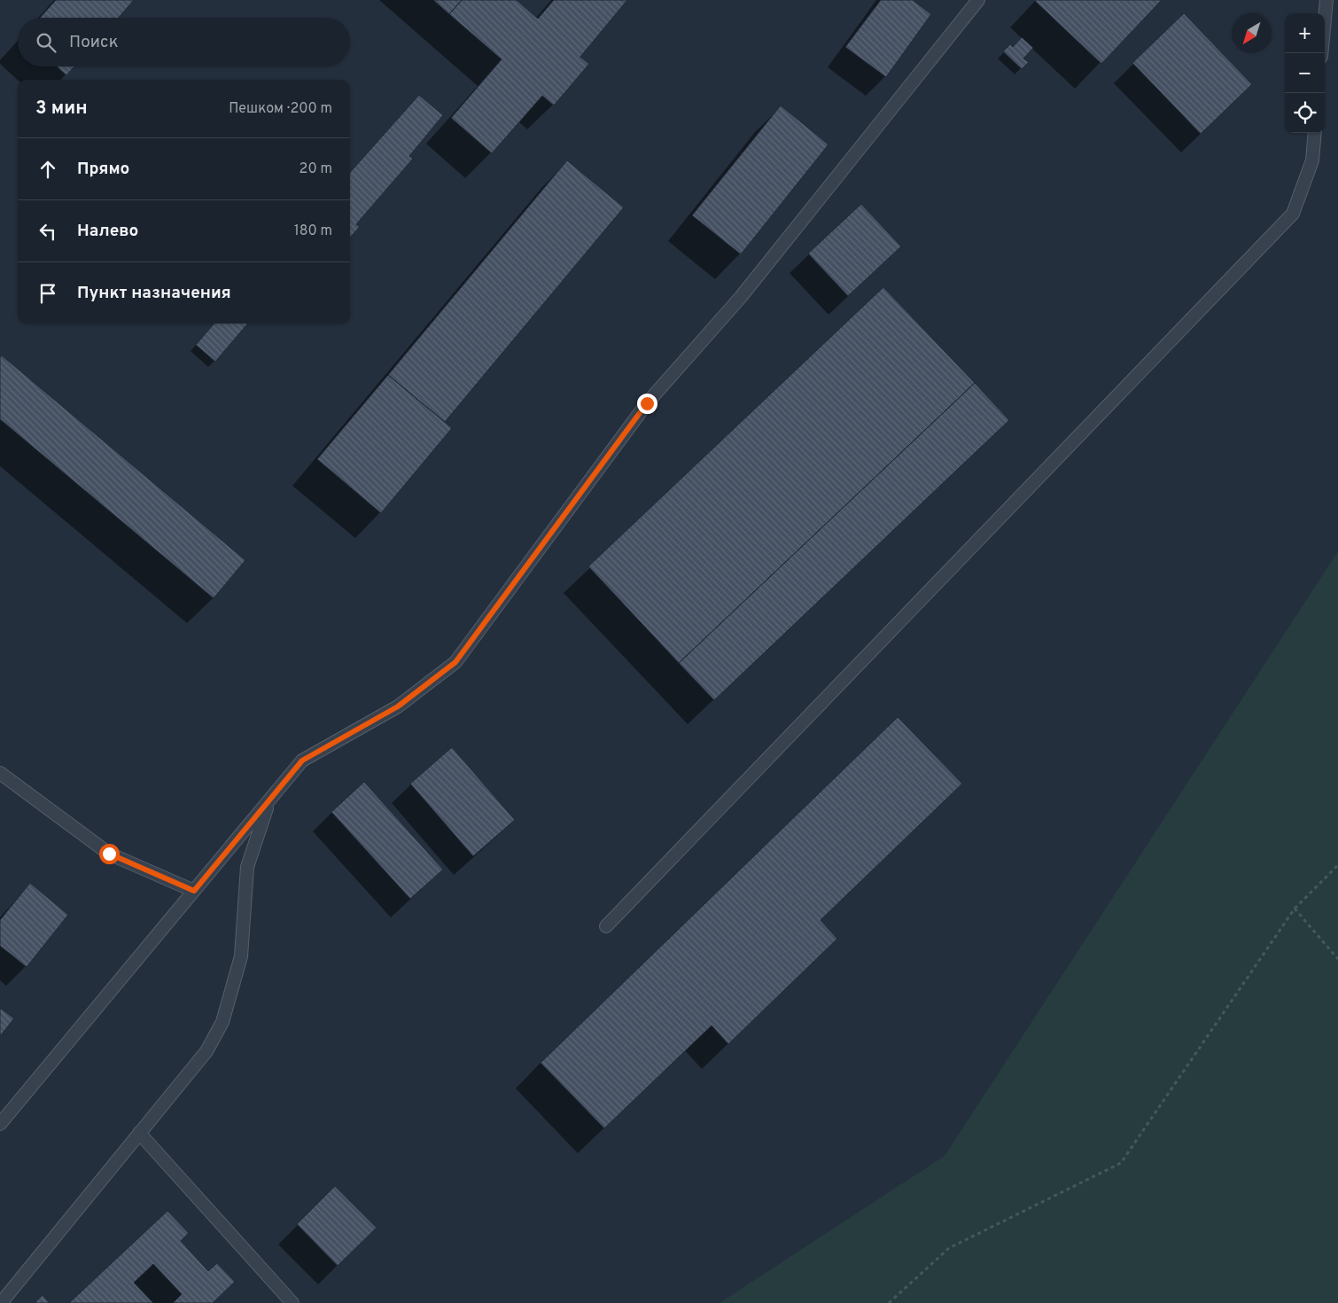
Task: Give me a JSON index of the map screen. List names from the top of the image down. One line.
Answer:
{"north":"bottom left","page":{"map_buttons":["+","−"],"search":"Поиск","heading":["3 мин","Пешком · 200 m"],"list":[["Прямо","20 m"],["Налево","180 m"],"Пункт назначения"]}}
